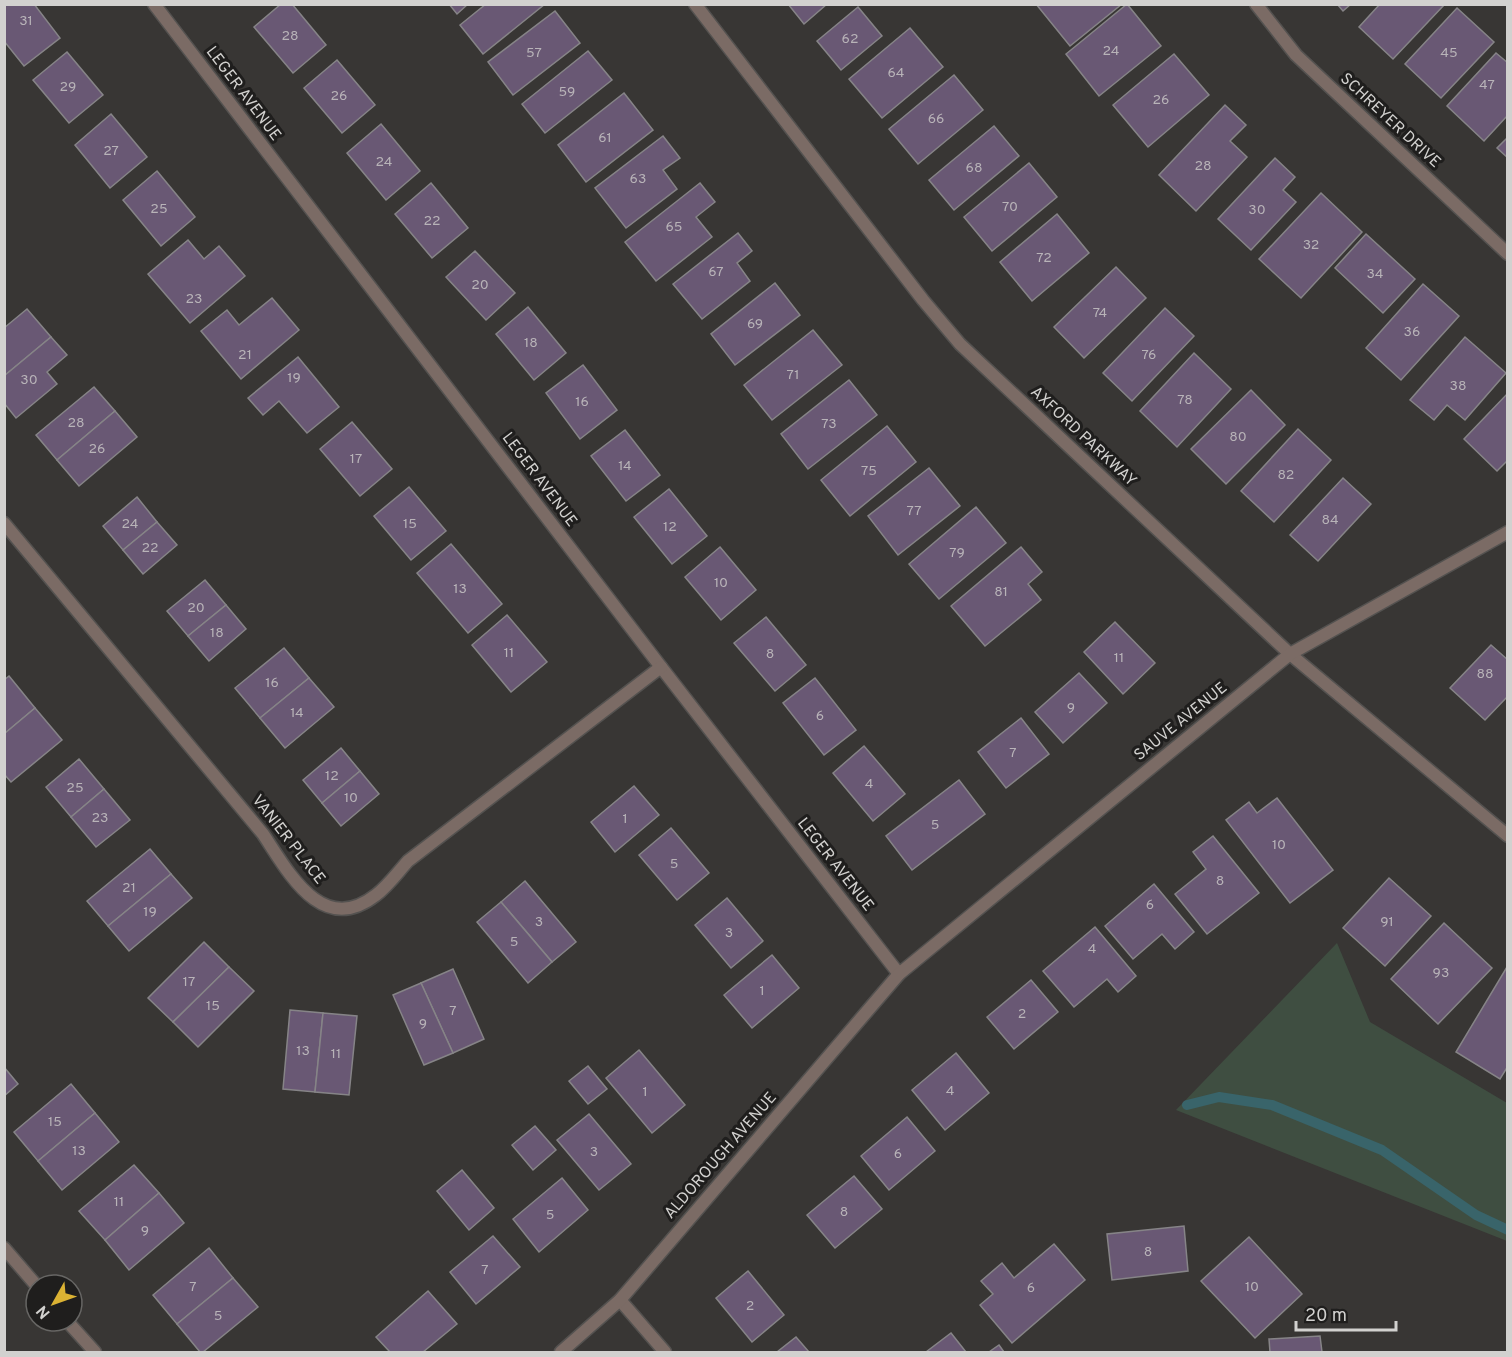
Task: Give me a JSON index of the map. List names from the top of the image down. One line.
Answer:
{"streets":{"street":["LEGER AVENUE","SCHREYER DRIVE","AXFORD PARKWAY","SAUVE AVENUE","VANIER PLACE","ALDOROUGH AVENUE"]},"crossings":[["LEGER AVENUE","SAUVE AVENUE"],["LEGER AVENUE","VANIER PLACE"],["LEGER AVENUE","ALDOROUGH AVENUE"],["AXFORD PARKWAY","SAUVE AVENUE"],["SAUVE AVENUE","ALDOROUGH AVENUE"]],"house_numbers":["31","28","62","24","57","45","64","47","29","59","26","26","66","61","27","24","28","68","63","70","25","30","22","65","32","72","67","34","20","23","74","69","36","18","21","76","71","19","30","38","78","16","28","73","80","26","17","14","75","82","77","84","24","15","12","22","79","10","13","81","20","18","11","8","11","88","16","9","14","6","7","12","4","25","10","23","1","5","10","5","8","21","6","19","3","91","3","5","4","93","17","1","15","7","2","9","13","11","4","1","15","13","3","6","11","8","5","9","8","7","7","10","6","2","5"],"scale_bar":"20 m","north":"bottom left"}
